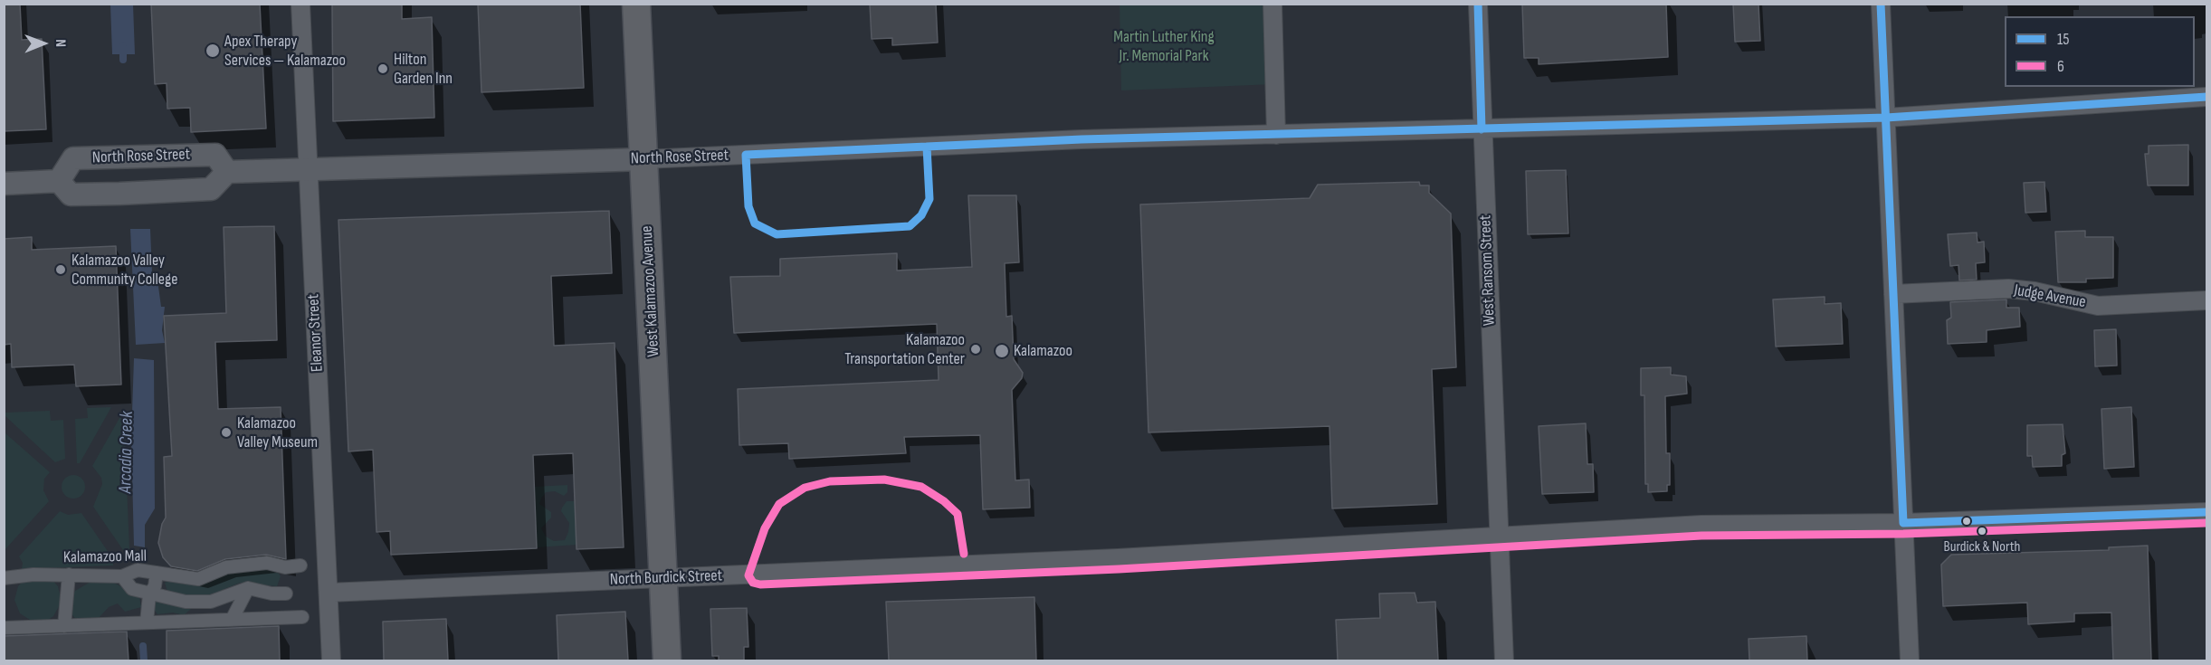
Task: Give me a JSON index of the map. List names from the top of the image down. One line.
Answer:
{"streets":{"main road":["West Kalamazoo Avenue"],"street":["North Rose Street","West Ransom Street","Judge Avenue","Eleanor Street","Kalamazoo Mall","North Burdick Street"]},"crossings":[["North Rose Street","West Ransom Street"],["North Rose Street","West Kalamazoo Avenue"],["North Rose Street","Eleanor Street"],["West Ransom Street","North Burdick Street"],["West Kalamazoo Avenue","North Burdick Street"],["Eleanor Street","North Burdick Street"]],"water":["Arcadia Creek"],"parks":["Martin Luther King Jr. Memorial Park"],"places":["Apex Therapy Services — Kalamazoo","Hilton Garden Inn","Kalamazoo Valley Community College","Kalamazoo Transportation Center","Kalamazoo","Kalamazoo Valley Museum","Burdick & North"],"lines":["transit line 15","transit line 6"],"legend":["15","6"],"north":"right"}
